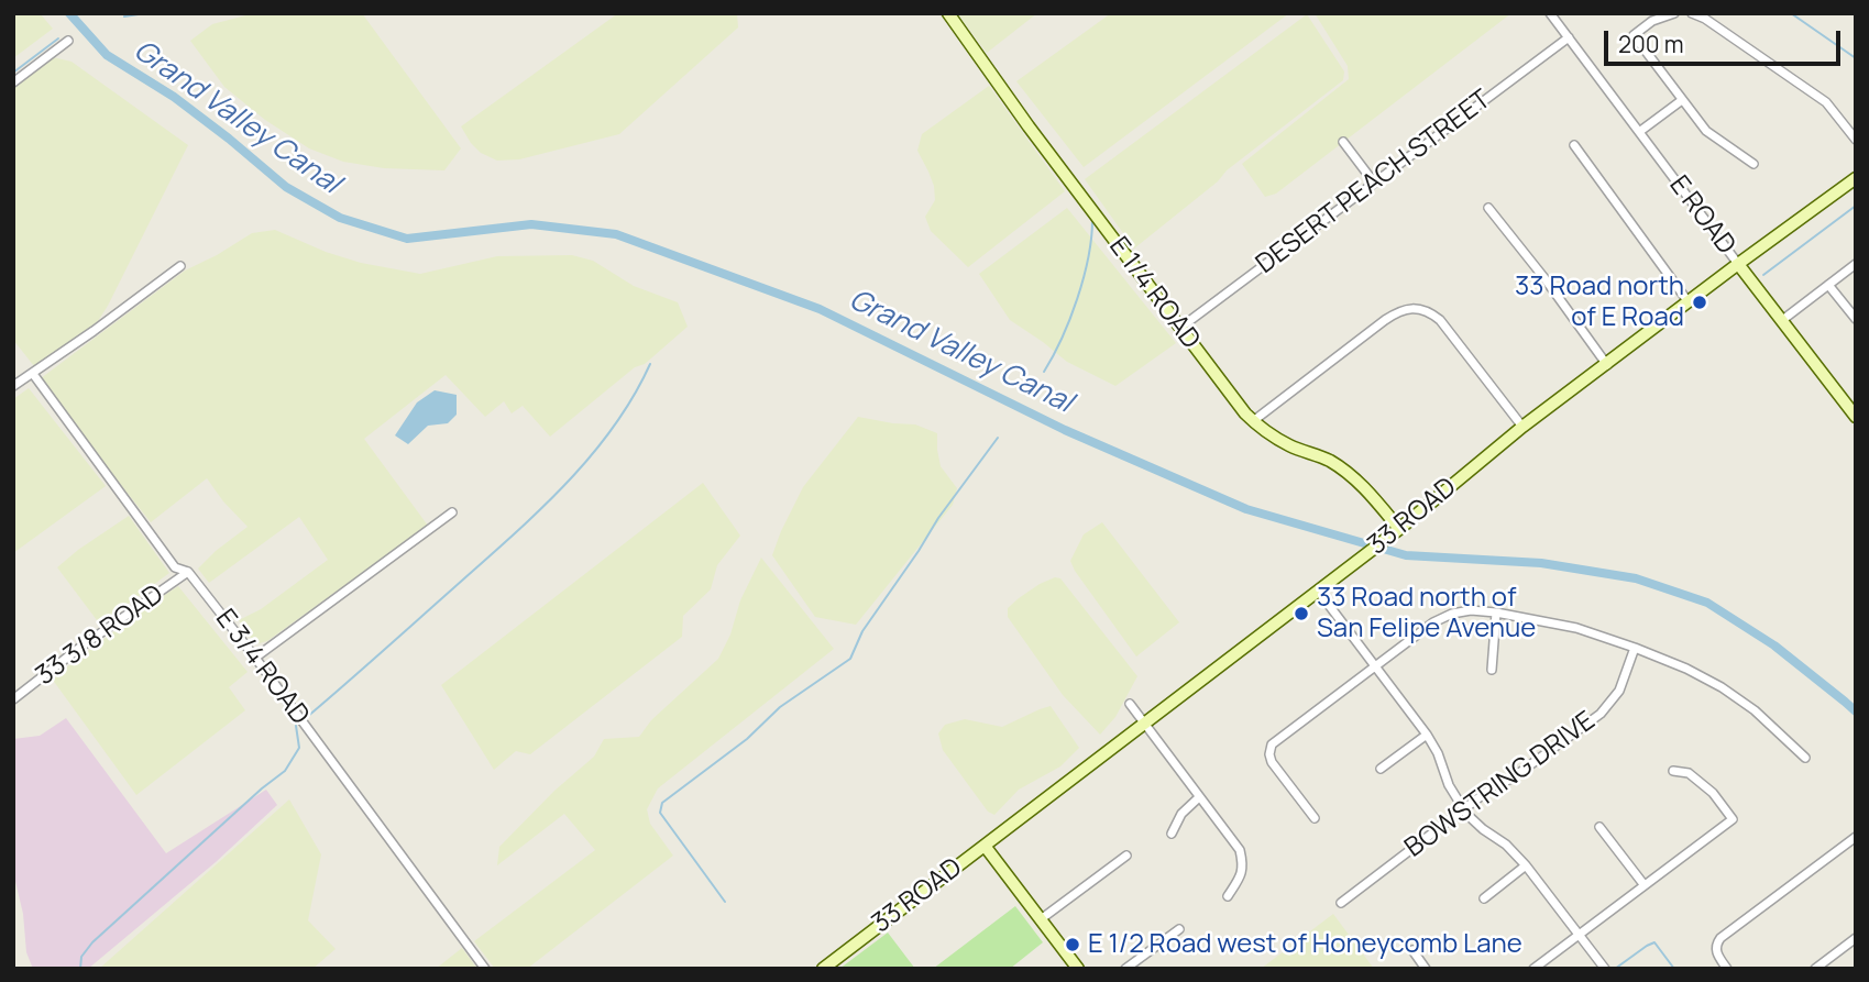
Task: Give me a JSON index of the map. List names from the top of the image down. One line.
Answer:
{"streets":{"main road":["E ROAD","E 1/4 ROAD","33 ROAD"],"street":["DESERT PEACH STREET","33 3/8 ROAD","E 3/4 ROAD","BOWSTRING DRIVE"]},"crossings":[["DESERT PEACH STREET","E ROAD"],["DESERT PEACH STREET","E 1/4 ROAD"],["E ROAD","33 ROAD"],["E 1/4 ROAD","33 ROAD"],["33 3/8 ROAD","E 3/4 ROAD"]],"water":["Grand Valley Canal"],"places":["33 Road north of E Road","33 Road north of San Felipe Avenue","E 1/2 Road west of Honeycomb Lane"],"scale_bar":"200 m"}
